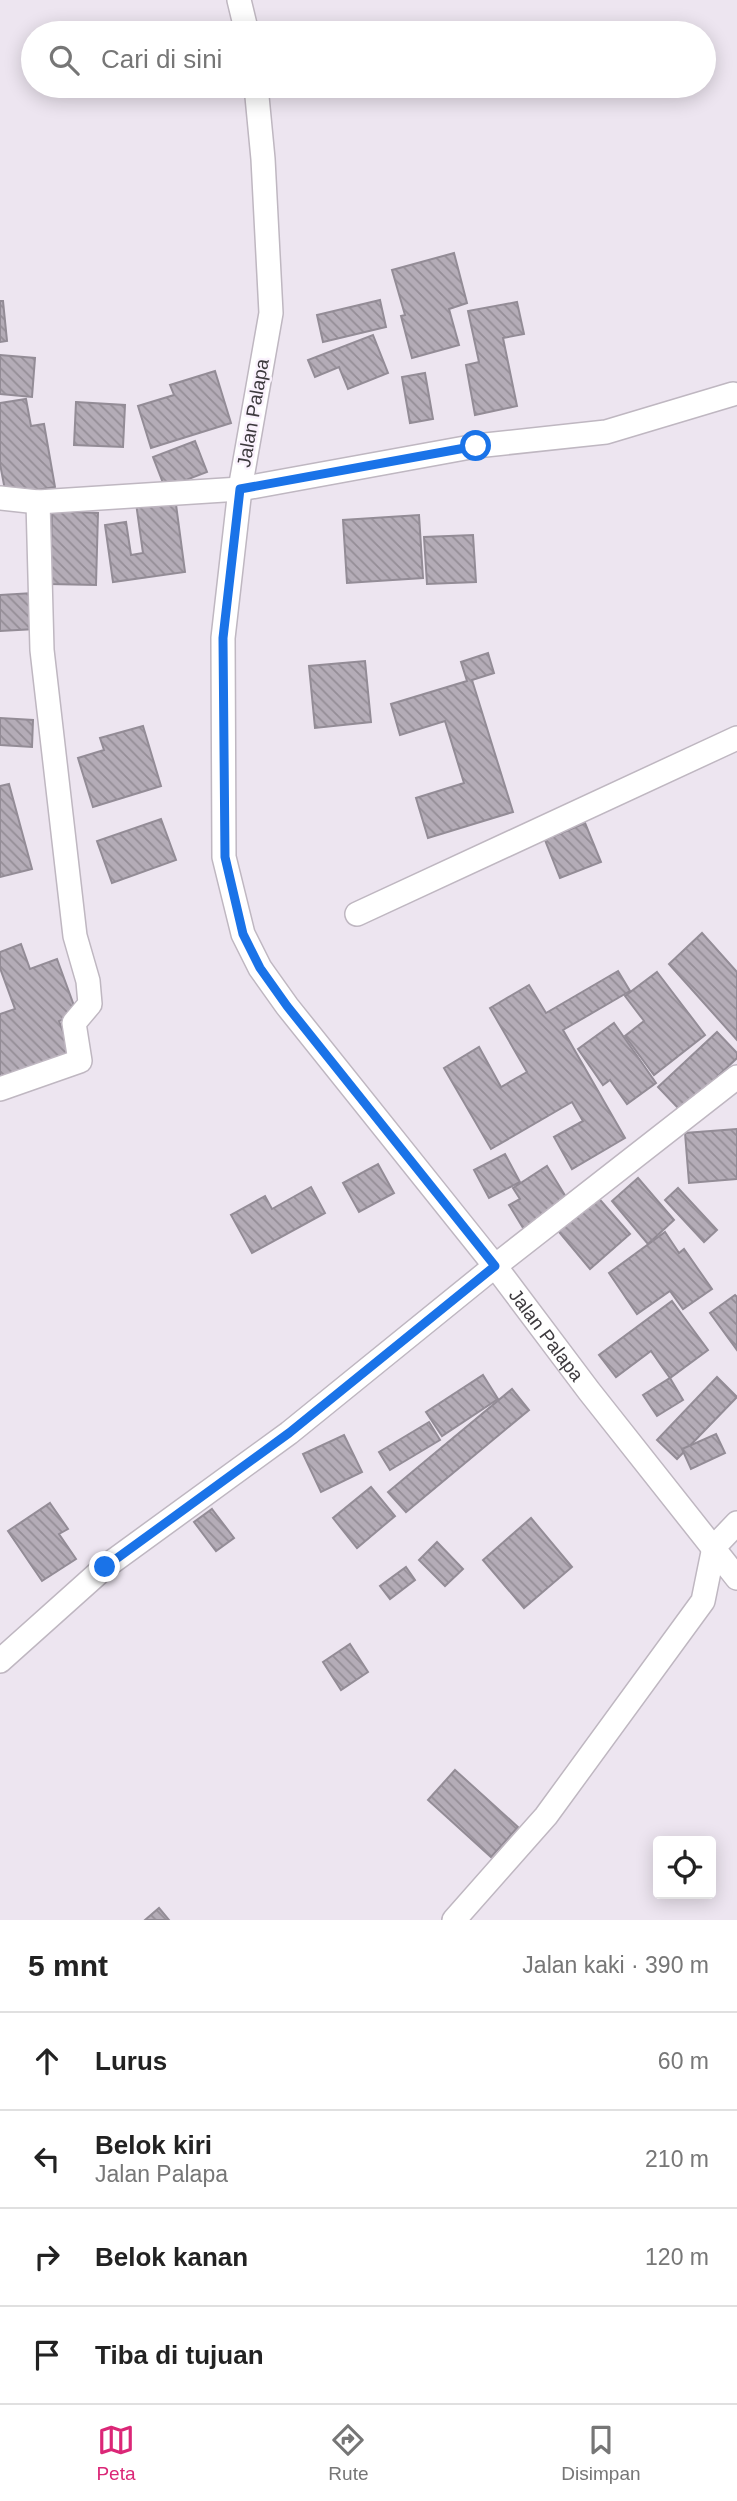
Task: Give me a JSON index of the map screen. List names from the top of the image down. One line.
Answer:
{"streets":{"street":["Jalan Palapa"]},"page":{"search":"Cari di sini","heading":["5 mnt","Jalan kaki · 390 m"],"list":[["Lurus","60 m"],["Belok kiri","Jalan Palapa","210 m"],["Belok kanan","120 m"],"Tiba di tujuan"],"nav":["Peta","Rute","Disimpan"]}}
